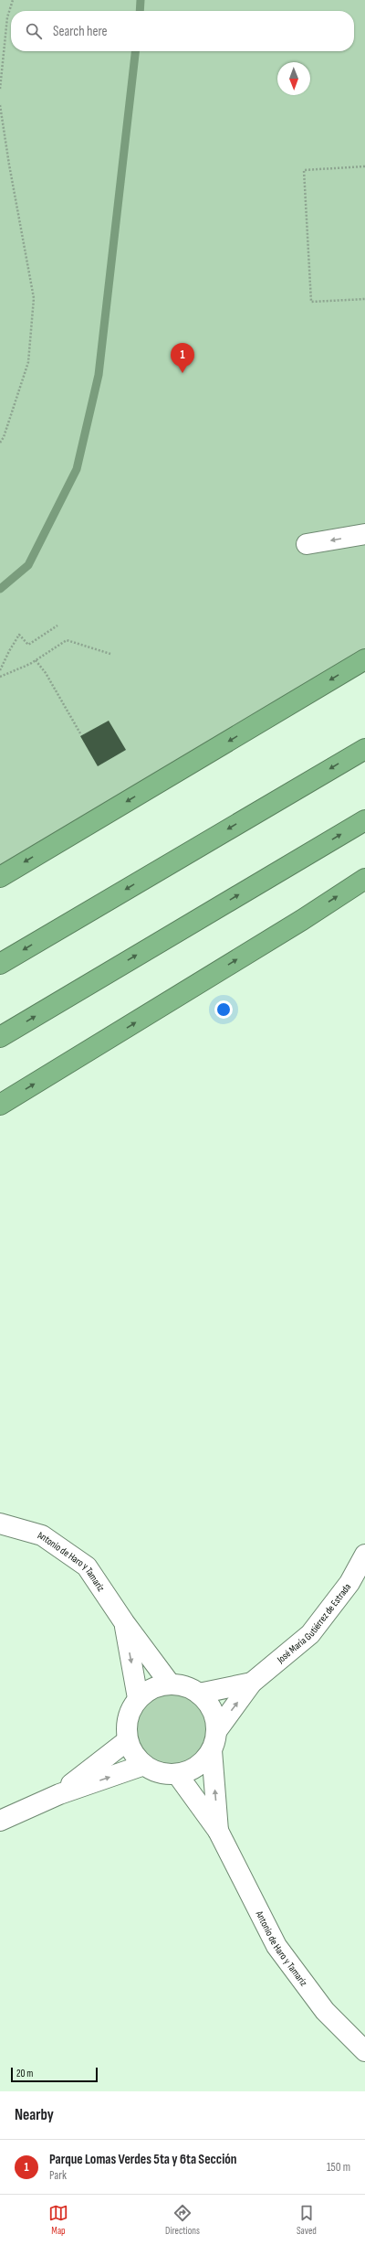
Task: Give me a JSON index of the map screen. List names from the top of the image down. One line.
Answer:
{"streets":{"street":["Antonio de Haro y Tamaríz","José María Gutiérrez de Estrada"]},"crossings":[["Antonio de Haro y Tamaríz","José María Gutiérrez de Estrada"]],"scale_bar":"20 m","north":"bottom","page":{"search":"Search here","pins":"1","scale":"20 m","heading":"Nearby","list":[{"mark":"1","name":"Parque Lomas Verdes 5ta y 6ta Sección","note":"Park","value":"150 m"}],"nav":["Map","Directions","Saved"]}}
